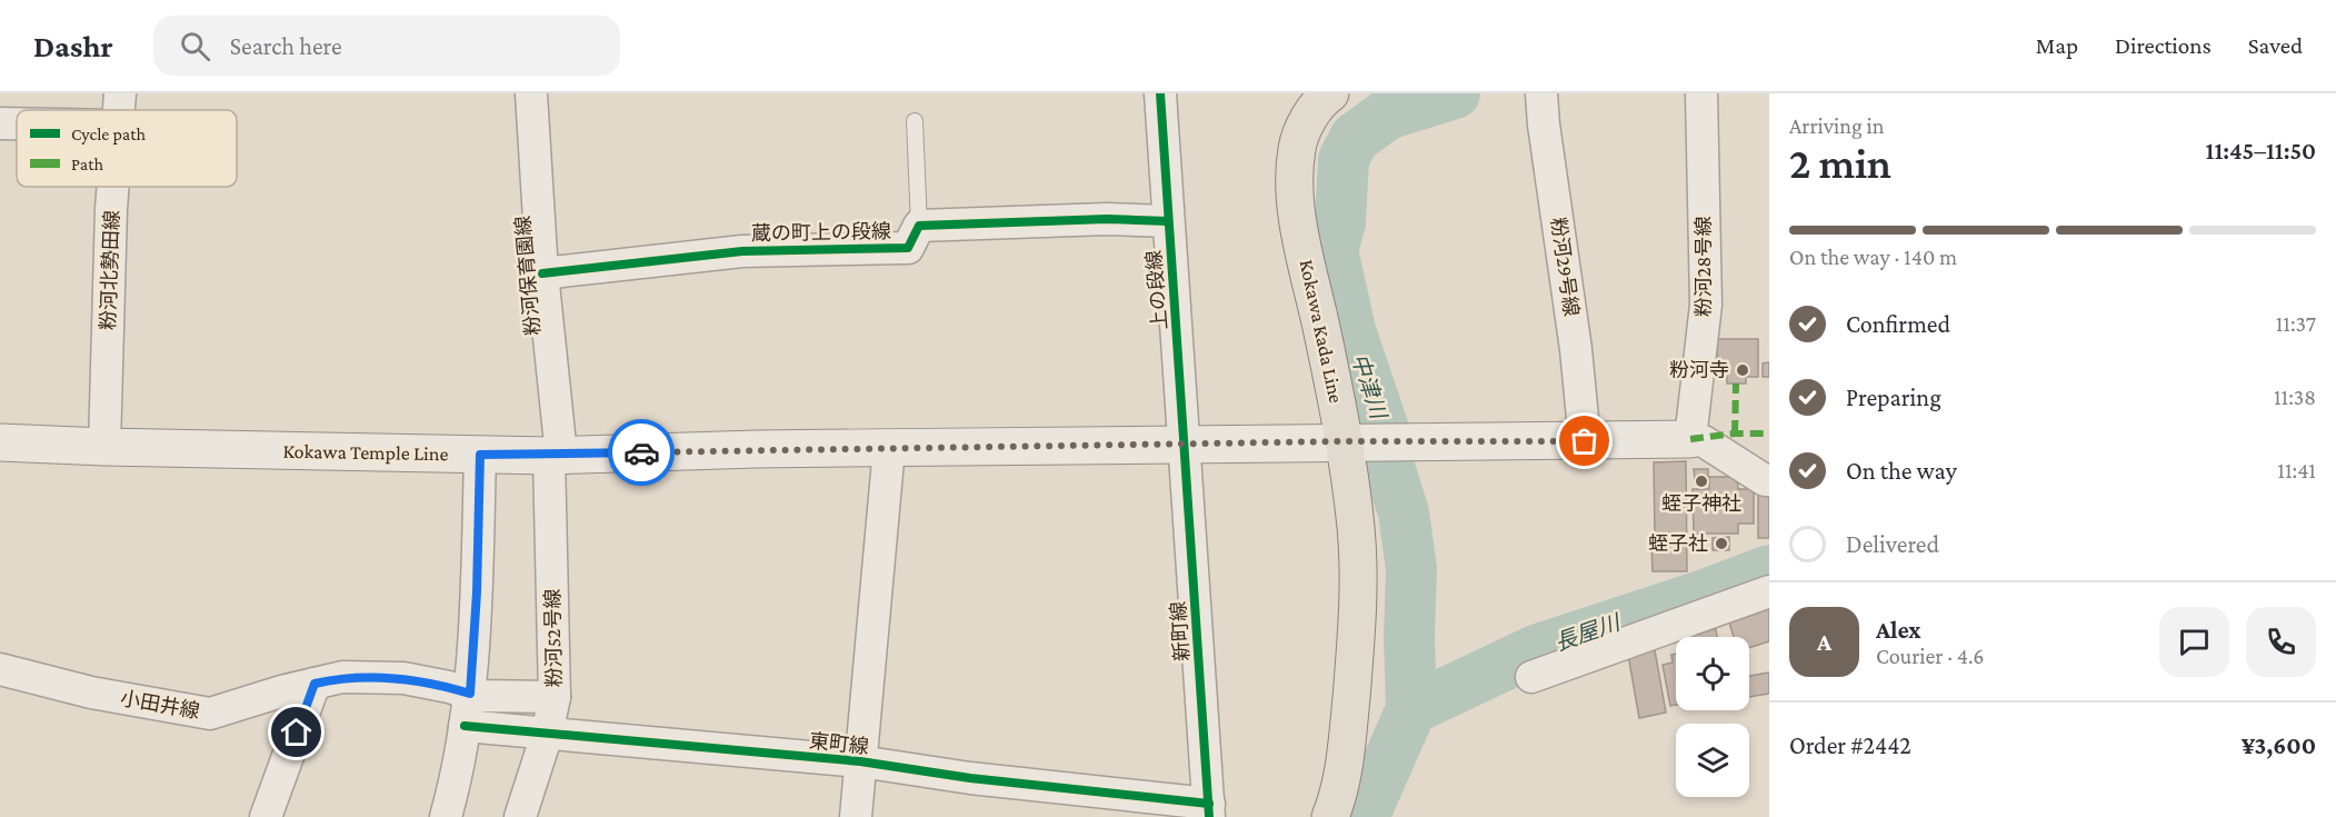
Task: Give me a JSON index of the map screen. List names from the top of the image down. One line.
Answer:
{"streets":{"main road":["Kokawa Kada Line","Kokawa Temple Line"],"street":["蔵の町上の段線","粉河29号線","粉河28号線","粉河北勢田線","粉河保育園線","上の段線","新町線","粉河52号線","小田井線","東町線"]},"crossings":[["蔵の町上の段線","粉河保育園線"],["蔵の町上の段線","上の段線"],["粉河29号線","Kokawa Temple Line"],["粉河28号線","Kokawa Temple Line"],["粉河北勢田線","Kokawa Temple Line"],["粉河保育園線","Kokawa Temple Line"],["粉河保育園線","粉河52号線"],["上の段線","Kokawa Temple Line"],["上の段線","新町線"],["Kokawa Kada Line","Kokawa Temple Line"],["Kokawa Temple Line","新町線"],["Kokawa Temple Line","粉河52号線"],["新町線","東町線"],["粉河52号線","小田井線"],["粉河52号線","東町線"]],"water":["中津川","長屋川"],"places":["粉河寺","蛭子神社","蛭子社"],"legend":["Cycle path","Path"],"page":{"header":"Dashr","search":"Search here","nav":["Map","Directions","Saved"],"heading":["2 min","Arriving in","11:45–11:50"],"panel":["Alex","Courier · 4.6","Order #2442","¥3,600"],"bar":"On the way · 140 m","list":[["Confirmed","11:37"],["Preparing","11:38"],["On the way","11:41"],"Delivered"],"round":"A"}}
